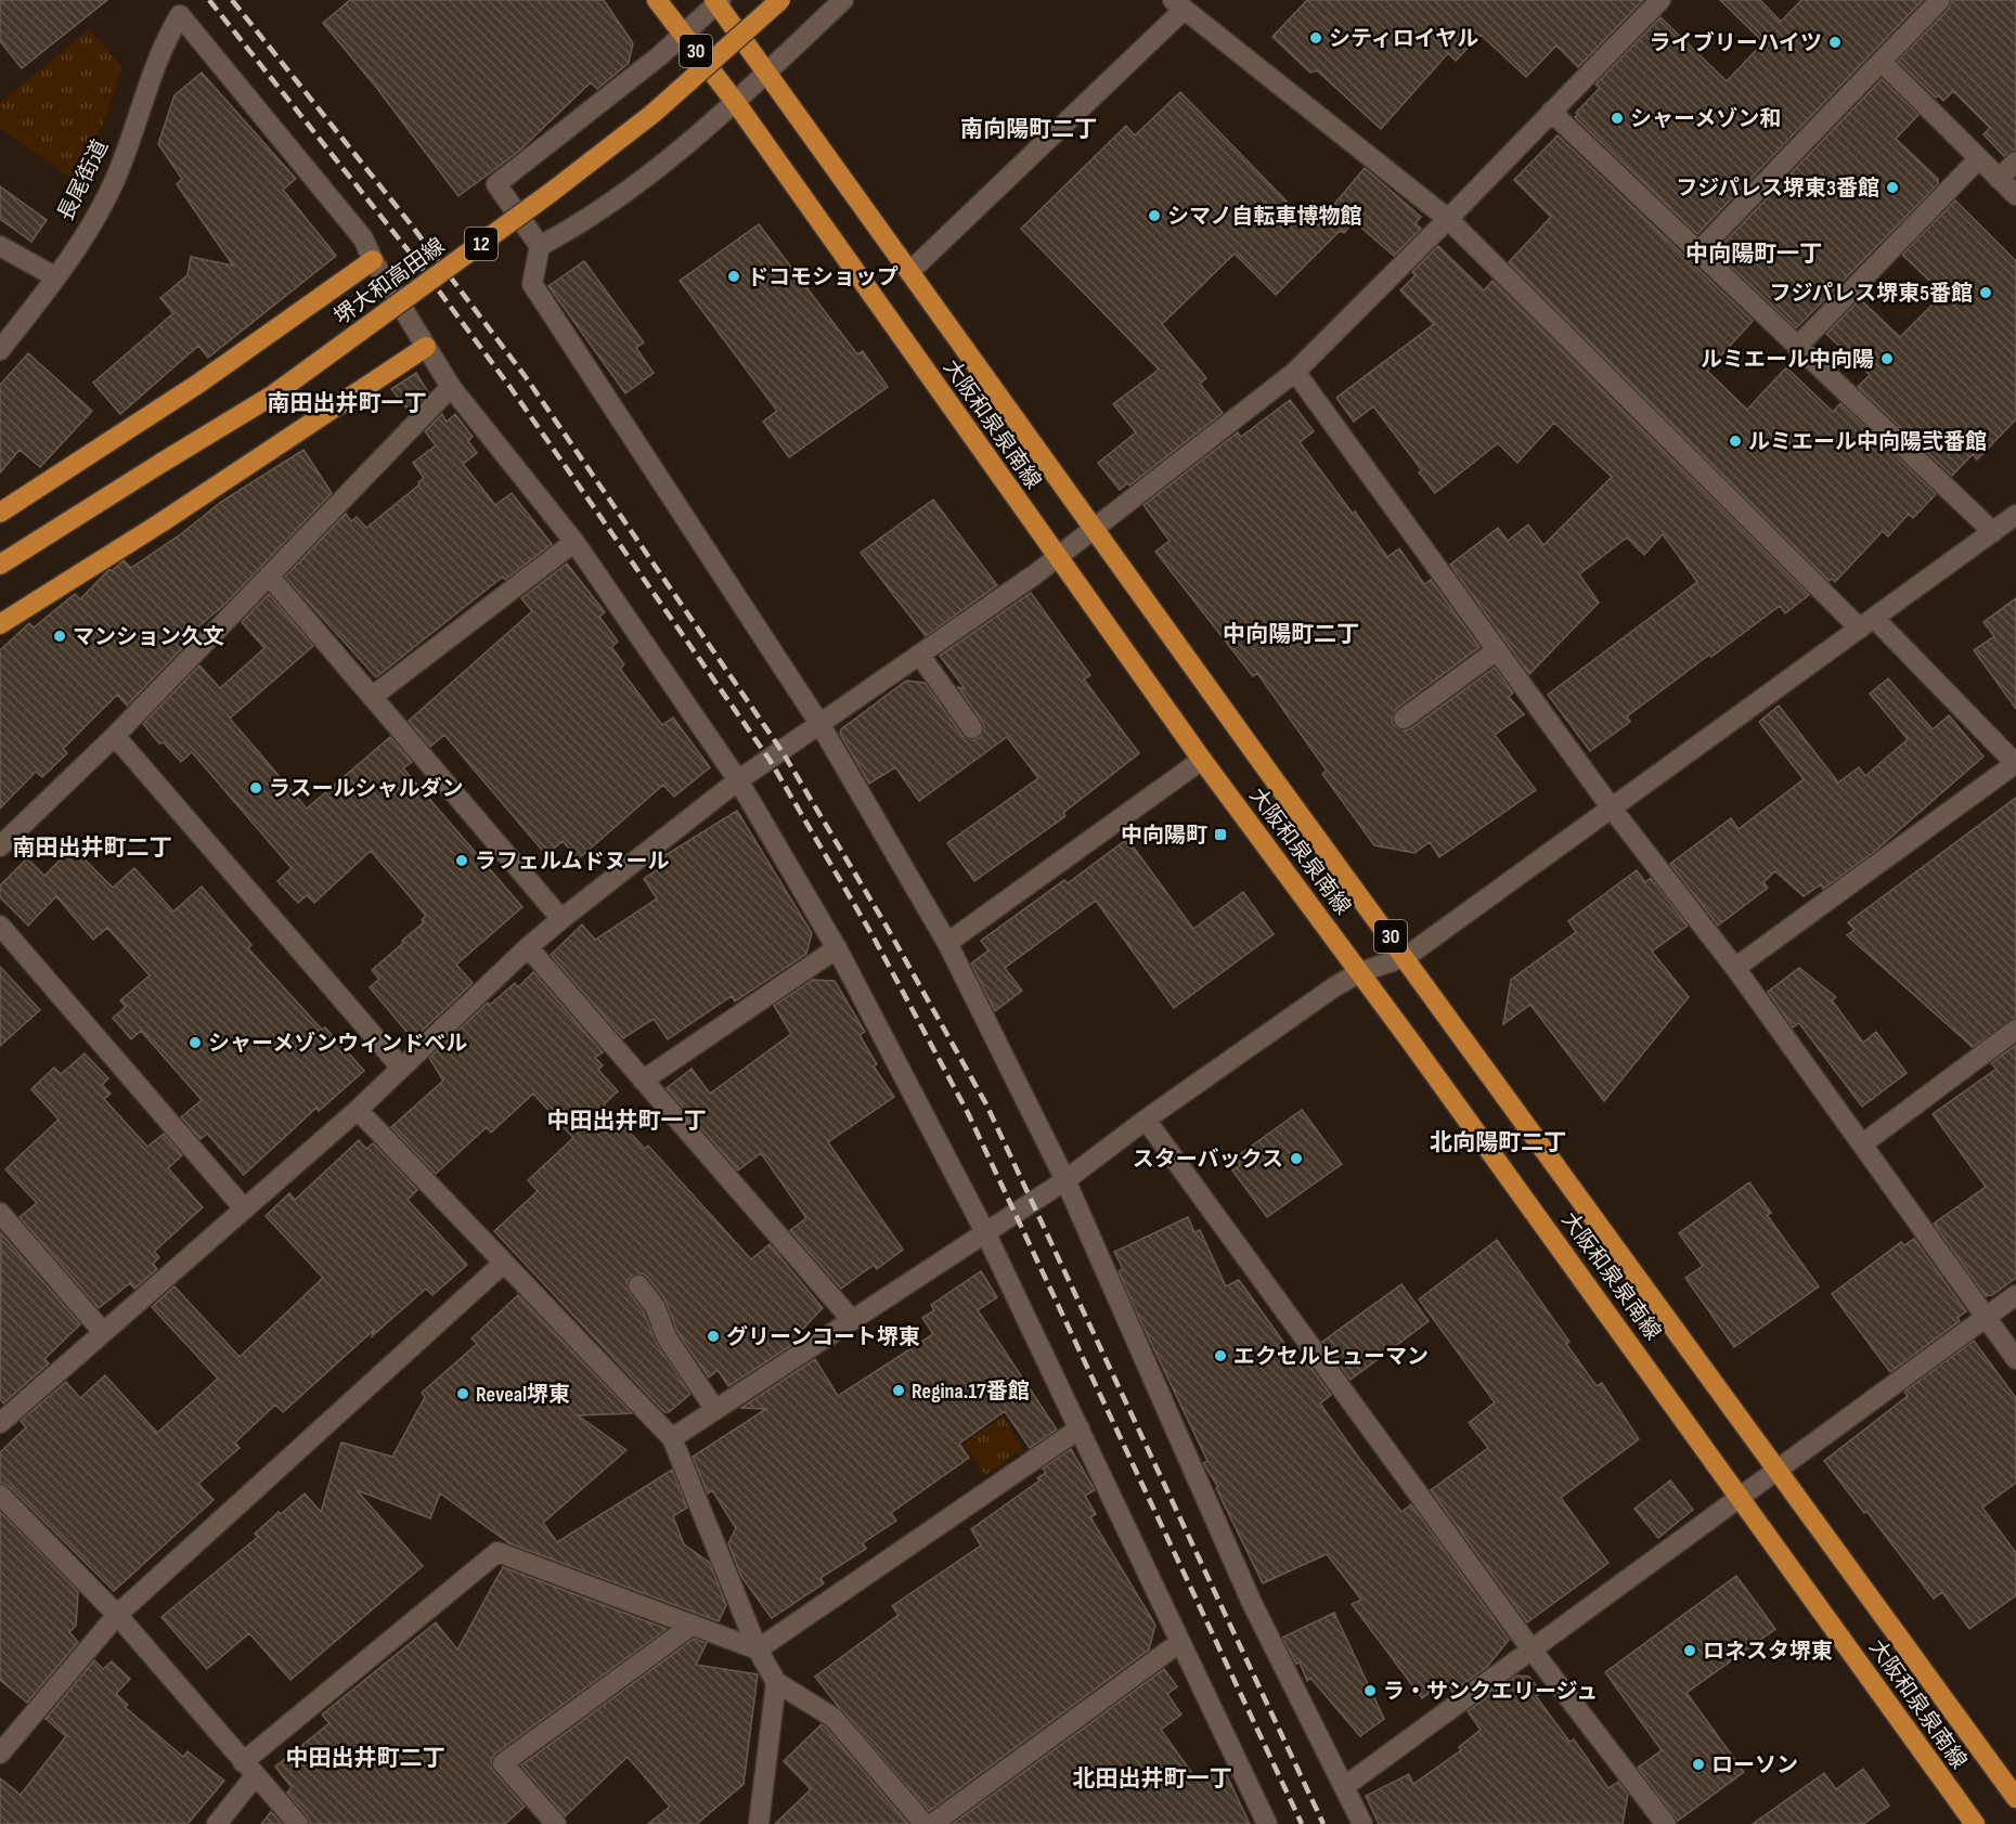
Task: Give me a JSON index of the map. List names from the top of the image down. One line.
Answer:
{"streets":{"main road":["30","12","堺大和高田線","大阪和泉泉南線"],"street":["長尾街道"]},"districts":["南向陽町二丁","中向陽町一丁","南田出井町一丁","中向陽町二丁","南田出井町二丁","中田出井町一丁","北向陽町二丁","中田出井町二丁","北田出井町一丁"],"places":{"other":["シティロイヤル","ライブリーハイツ","シャーメゾン和","フジパレス堺東3番館","シマノ自転車博物館","ドコモショップ","フジパレス堺東5番館","ルミエール中向陽","ルミエール中向陽弐番館","マンション久文","ラスールシャルダン","ラフェルムドヌール","シャーメゾンウィンドベル","スターバックス","グリーンコート堺東","エクセルヒューマン","Regina.17番館","Reveal堺東","ロネスタ堺東","ラ・サンクエリージュ","ローソン"],"transit":["中向陽町"]}}
